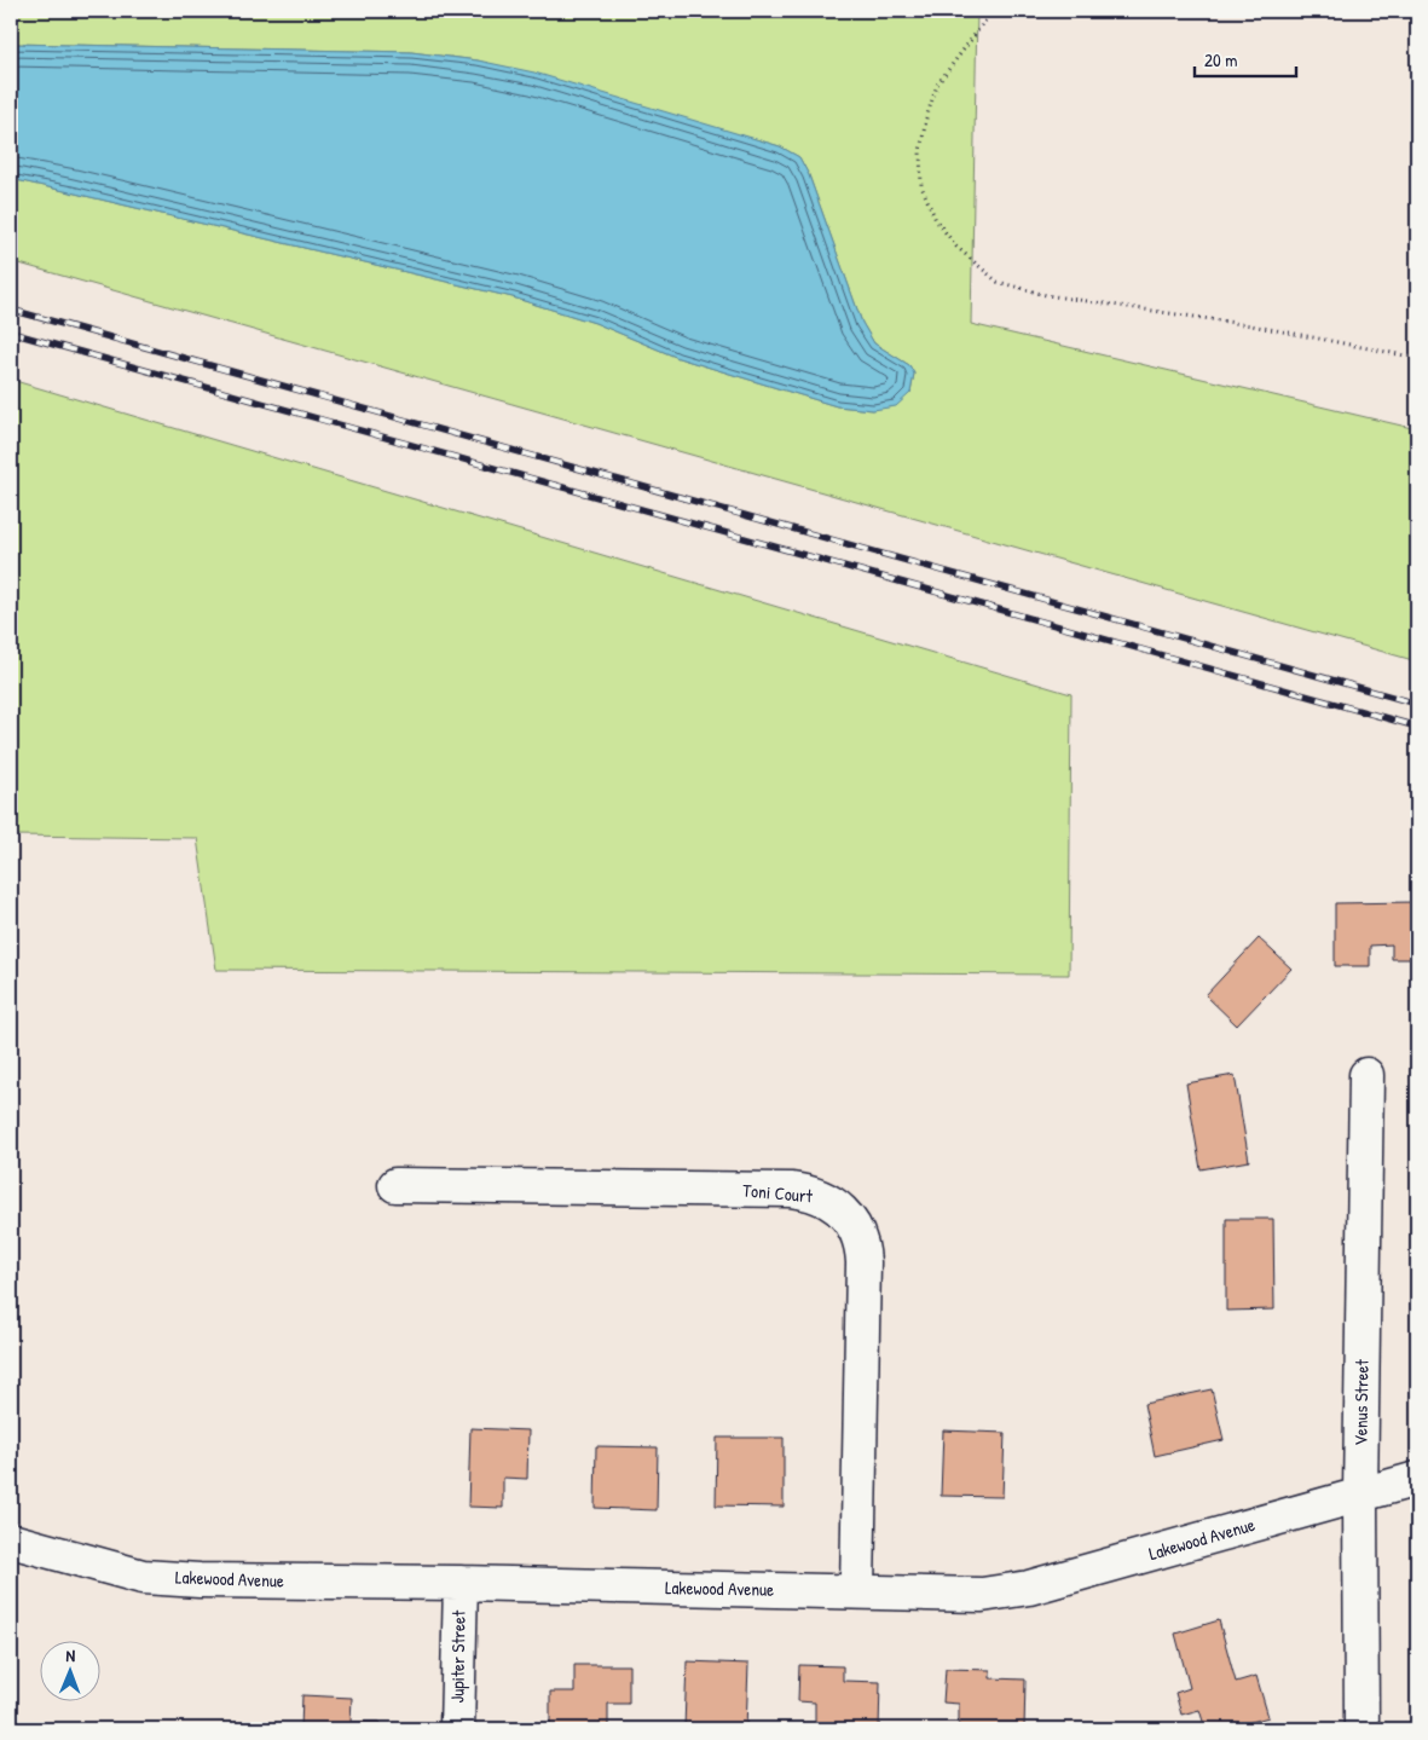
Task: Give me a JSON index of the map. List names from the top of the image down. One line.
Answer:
{"streets":{"street":["Toni Court","Venus Street","Lakewood Avenue","Jupiter Street"]},"crossings":[["Toni Court","Lakewood Avenue"],["Venus Street","Lakewood Avenue"],["Lakewood Avenue","Jupiter Street"]],"scale_bar":"20 m","north":"top"}
